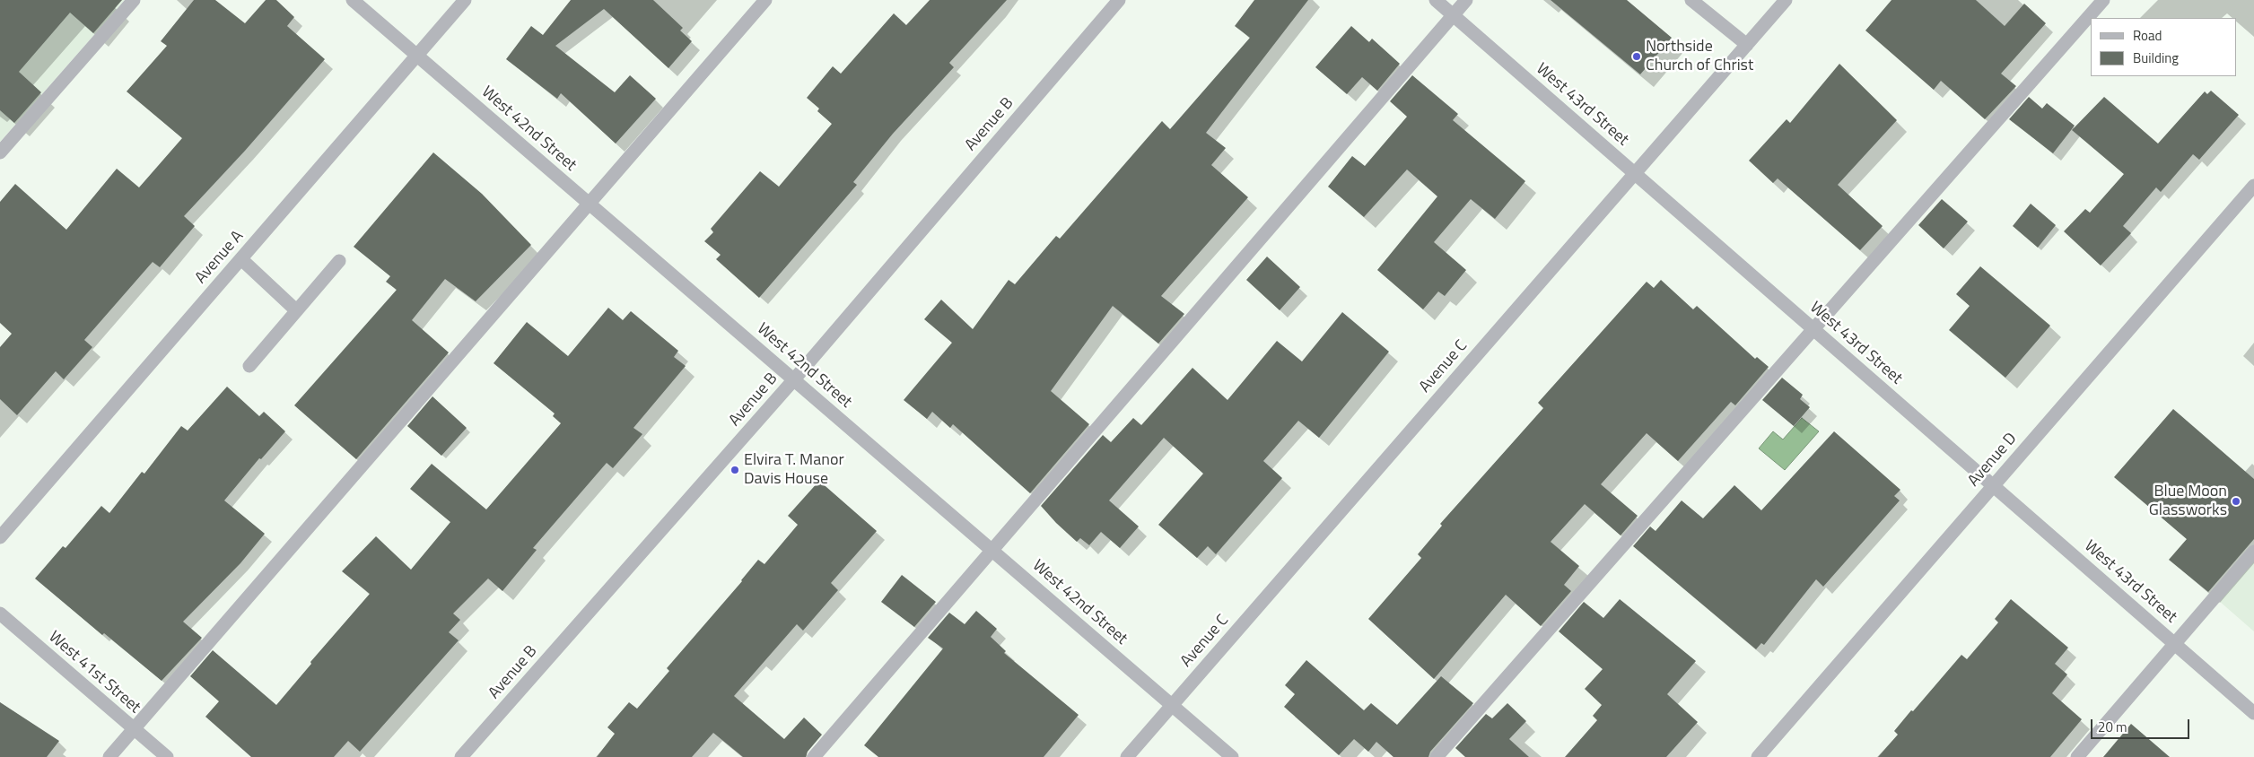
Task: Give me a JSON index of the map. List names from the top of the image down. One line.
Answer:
{"streets":{"street":["West 43rd Street","Avenue B","West 42nd Street","Avenue A","Avenue C","Avenue D","West 41st Street"]},"crossings":[["West 43rd Street","Avenue C"],["West 43rd Street","Avenue D"],["Avenue B","West 42nd Street"],["West 42nd Street","Avenue A"],["West 42nd Street","Avenue C"]],"places":["Northside Church of Christ","Elvira T. Manor Davis House","Blue Moon Glassworks"],"legend":["Road","Building"],"scale_bar":"20 m"}
